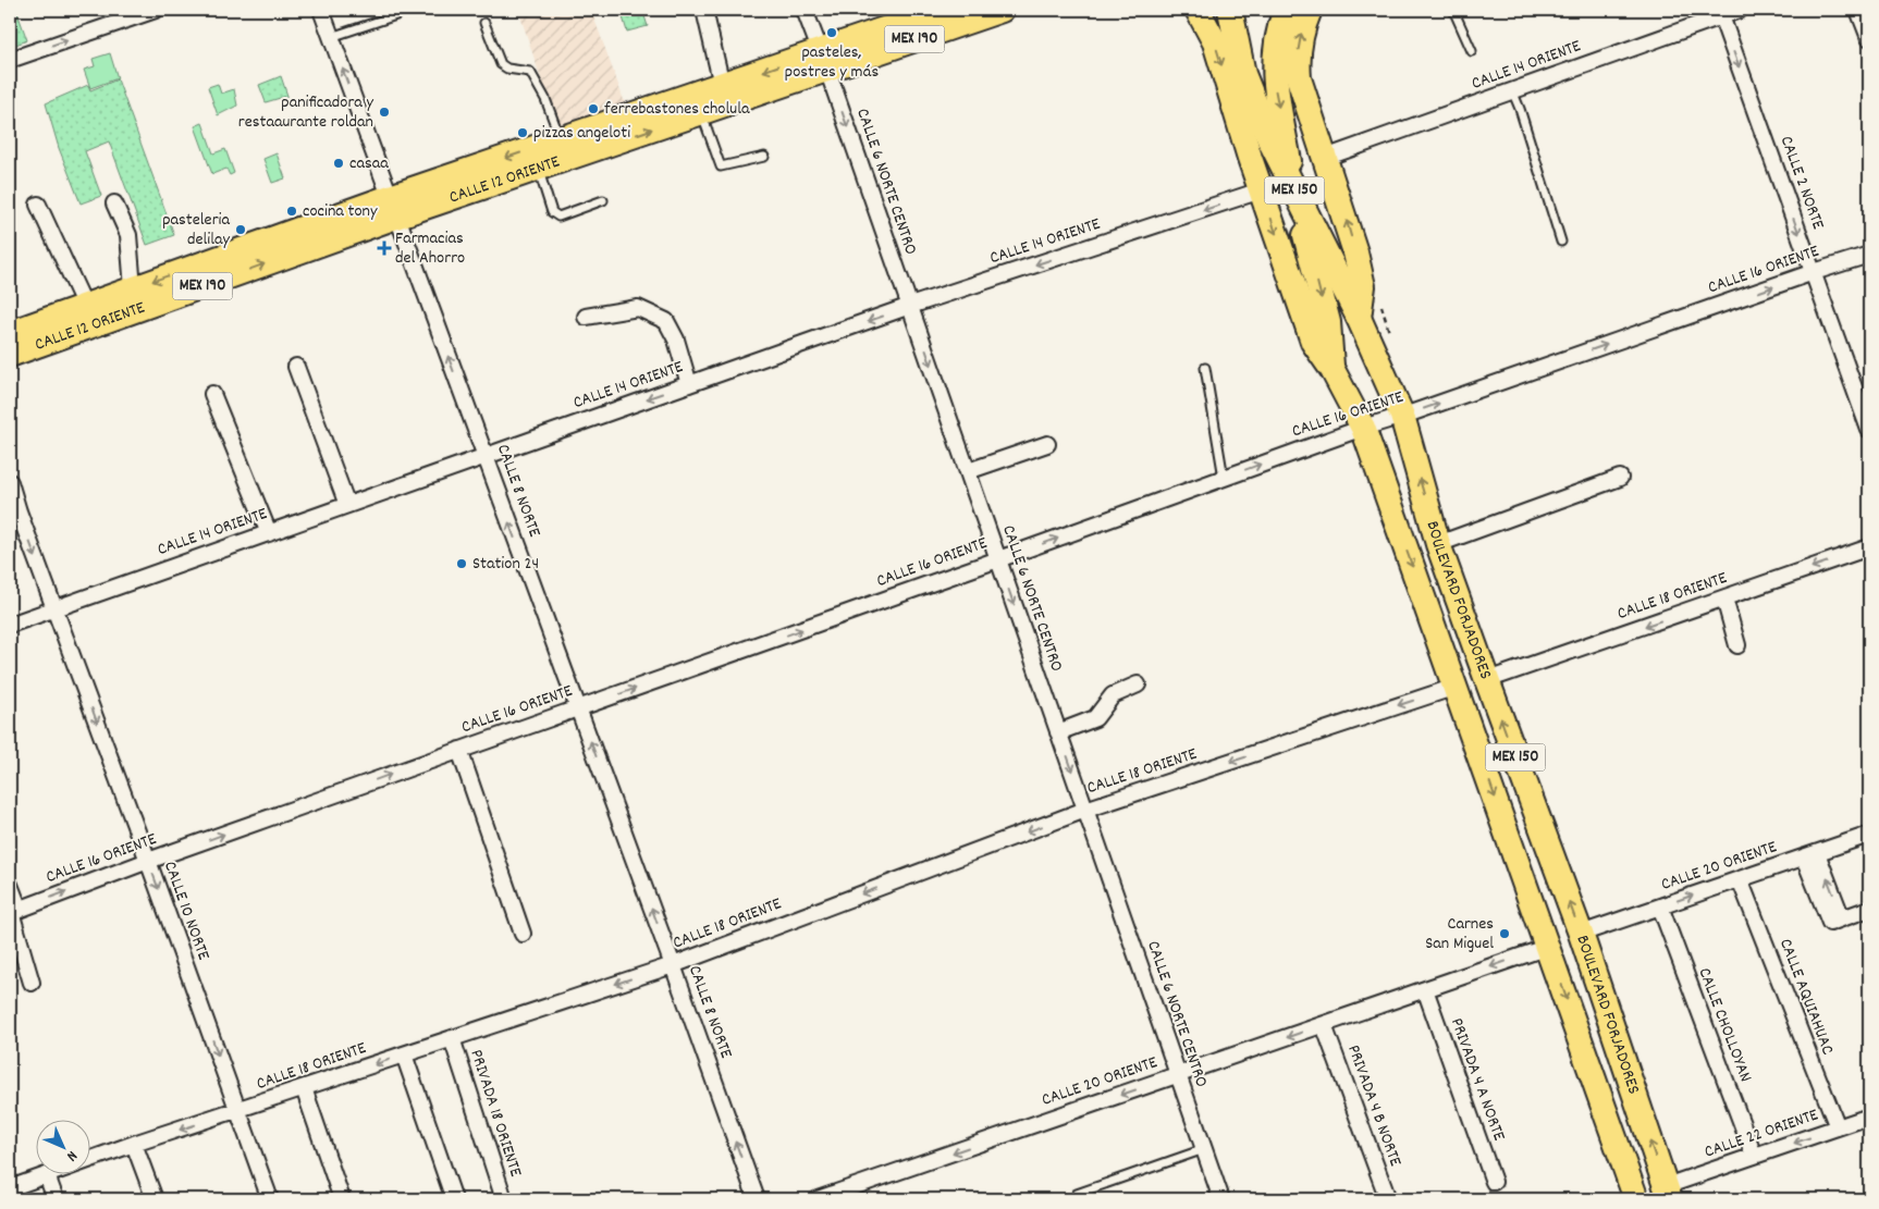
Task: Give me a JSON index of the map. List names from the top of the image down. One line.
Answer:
{"streets":{"main road":["MEX 190","CALLE 12 ORIENTE","MEX 150","BOULEVARD FORJADORES"],"street":["CALLE 14 ORIENTE","CALLE 6 NORTE CENTRO","CALLE 2 NORTE","CALLE 16 ORIENTE","CALLE 8 NORTE","CALLE 18 ORIENTE","CALLE 20 ORIENTE","CALLE 10 NORTE","CALLE AQUIAHUAC","CALLE CHOLLOYAN","PRIVADA 4 A NORTE","PRIVADA 4 B NORTE","PRIVADA 18 ORIENTE","CALLE 22 ORIENTE"]},"crossings":[["CALLE 14 ORIENTE","CALLE 6 NORTE CENTRO"],["CALLE 14 ORIENTE","CALLE 2 NORTE"],["CALLE 14 ORIENTE","MEX 150"],["CALLE 14 ORIENTE","CALLE 8 NORTE"],["CALLE 14 ORIENTE","BOULEVARD FORJADORES"],["CALLE 14 ORIENTE","CALLE 10 NORTE"],["CALLE 12 ORIENTE","CALLE 6 NORTE CENTRO"],["CALLE 12 ORIENTE","CALLE 8 NORTE"],["CALLE 6 NORTE CENTRO","CALLE 16 ORIENTE"],["CALLE 6 NORTE CENTRO","CALLE 18 ORIENTE"],["CALLE 6 NORTE CENTRO","CALLE 20 ORIENTE"],["CALLE 2 NORTE","CALLE 16 ORIENTE"],["MEX 150","BOULEVARD FORJADORES"],["CALLE 16 ORIENTE","CALLE 8 NORTE"],["CALLE 16 ORIENTE","BOULEVARD FORJADORES"],["CALLE 16 ORIENTE","CALLE 10 NORTE"],["CALLE 8 NORTE","CALLE 18 ORIENTE"],["CALLE 18 ORIENTE","BOULEVARD FORJADORES"],["CALLE 18 ORIENTE","CALLE 10 NORTE"],["CALLE 18 ORIENTE","PRIVADA 18 ORIENTE"],["BOULEVARD FORJADORES","CALLE 20 ORIENTE"],["BOULEVARD FORJADORES","CALLE 22 ORIENTE"],["CALLE 20 ORIENTE","CALLE AQUIAHUAC"],["CALLE 20 ORIENTE","CALLE CHOLLOYAN"],["CALLE 20 ORIENTE","PRIVADA 4 A NORTE"],["CALLE 20 ORIENTE","PRIVADA 4 B NORTE"],["CALLE AQUIAHUAC","CALLE 22 ORIENTE"],["CALLE CHOLLOYAN","CALLE 22 ORIENTE"]],"one_way":["CALLE 14 ORIENTE","CALLE 6 NORTE CENTRO","CALLE 2 NORTE","CALLE 16 ORIENTE","CALLE 8 NORTE","CALLE 18 ORIENTE","CALLE 10 NORTE","CALLE 22 ORIENTE"],"places":{"other":["pasteles, postres y más","ferrebastones cholula","panificadora y restaaurante roldan","pizzas angeloti","casaa","cocina tony","pasteleria delilay","Station 24","Carnes San Miguel"],"health":["Farmacias del Ahorro"]},"north":"bottom right"}
